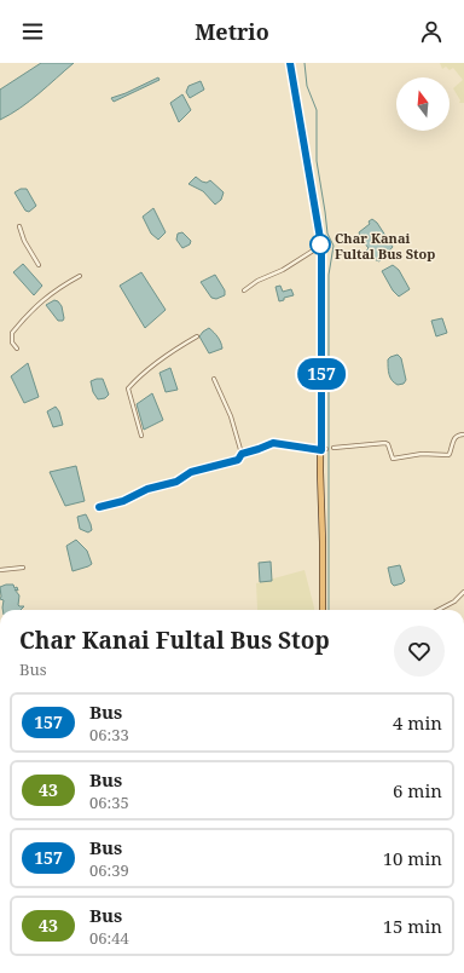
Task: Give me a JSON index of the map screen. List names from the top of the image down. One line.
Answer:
{"places":["Char Kanai Fultal Bus Stop"],"lines":["bus line 157"],"north":"top","page":{"header":"Metrio","on_map":"157","heading":["Char Kanai Fultal Bus Stop","Bus"],"list":[{"mark":"157","name":"Bus","note":"06:33","value":"4 min"},{"mark":"43","name":"Bus","note":"06:35","value":"6 min"},{"mark":"157","name":"Bus","note":"06:39","value":"10 min"},{"mark":"43","name":"Bus","note":"06:44","value":"15 min"}]}}
